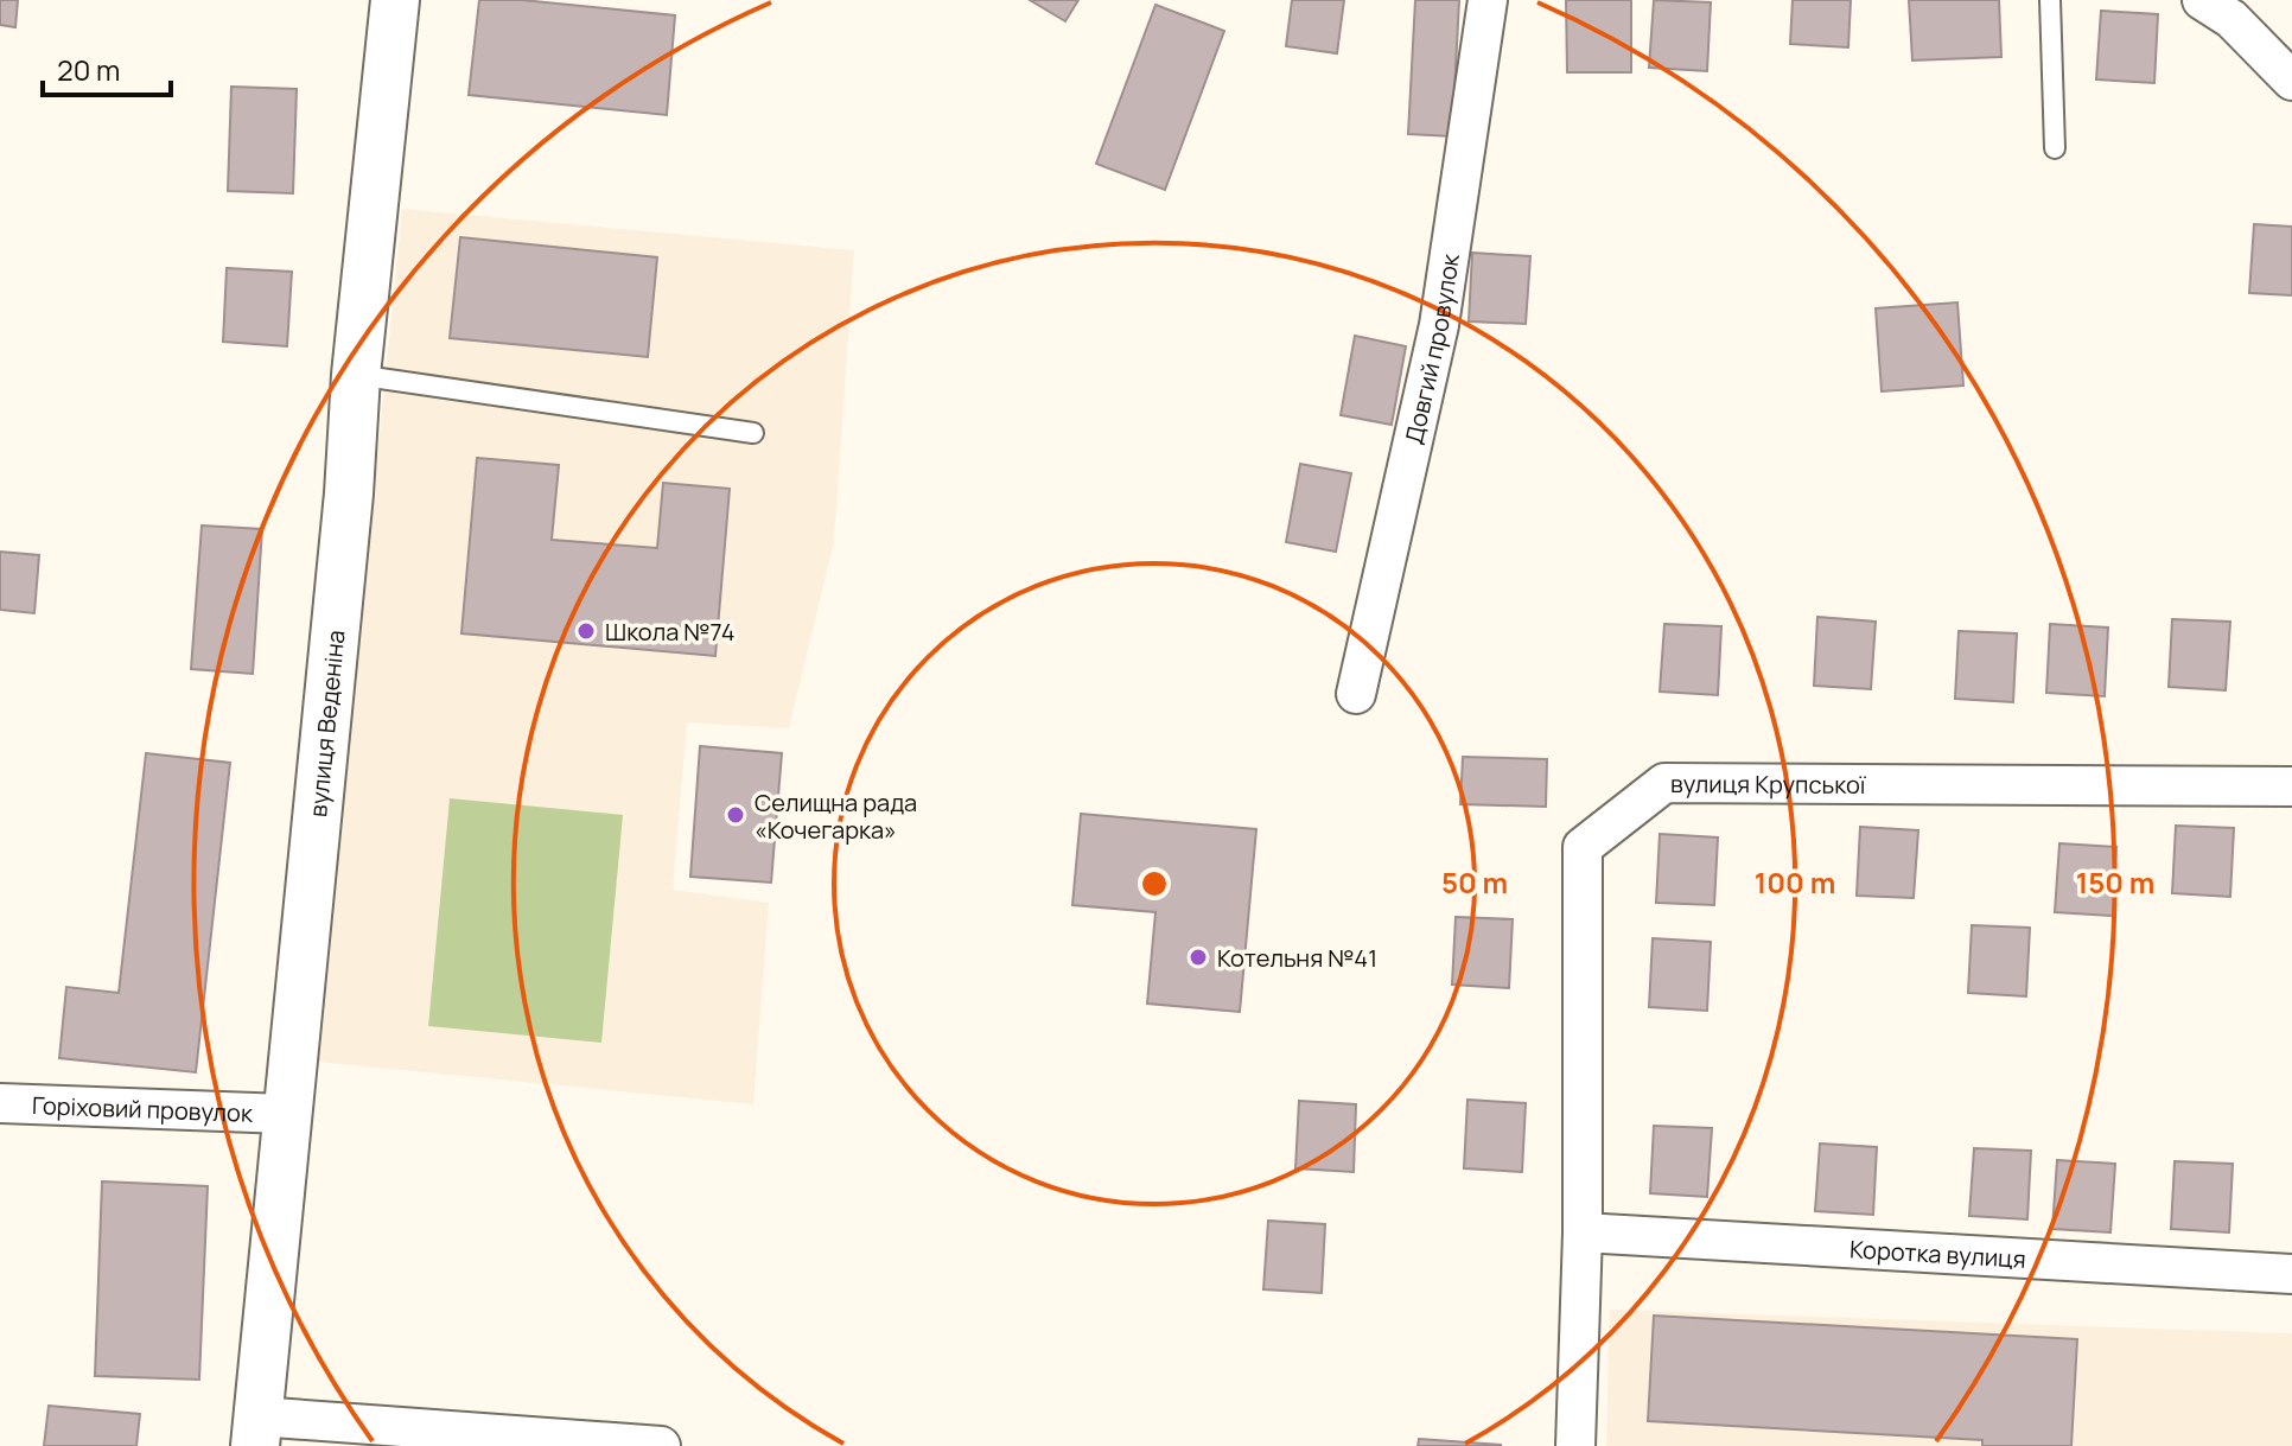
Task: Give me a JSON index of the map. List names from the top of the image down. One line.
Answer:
{"streets":{"street":["Довгий провулок","вулиця Веденіна","вулиця Крупської","Горіховий провулок","Коротка вулиця"]},"crossings":[["вулиця Веденіна","Горіховий провулок"],["вулиця Крупської","Коротка вулиця"]],"places":["Школа №74","Селищна рада «Кочегарка»","Котельня №41"],"scale_bar":"20 m","rings":["50 m","100 m","150 m"]}
